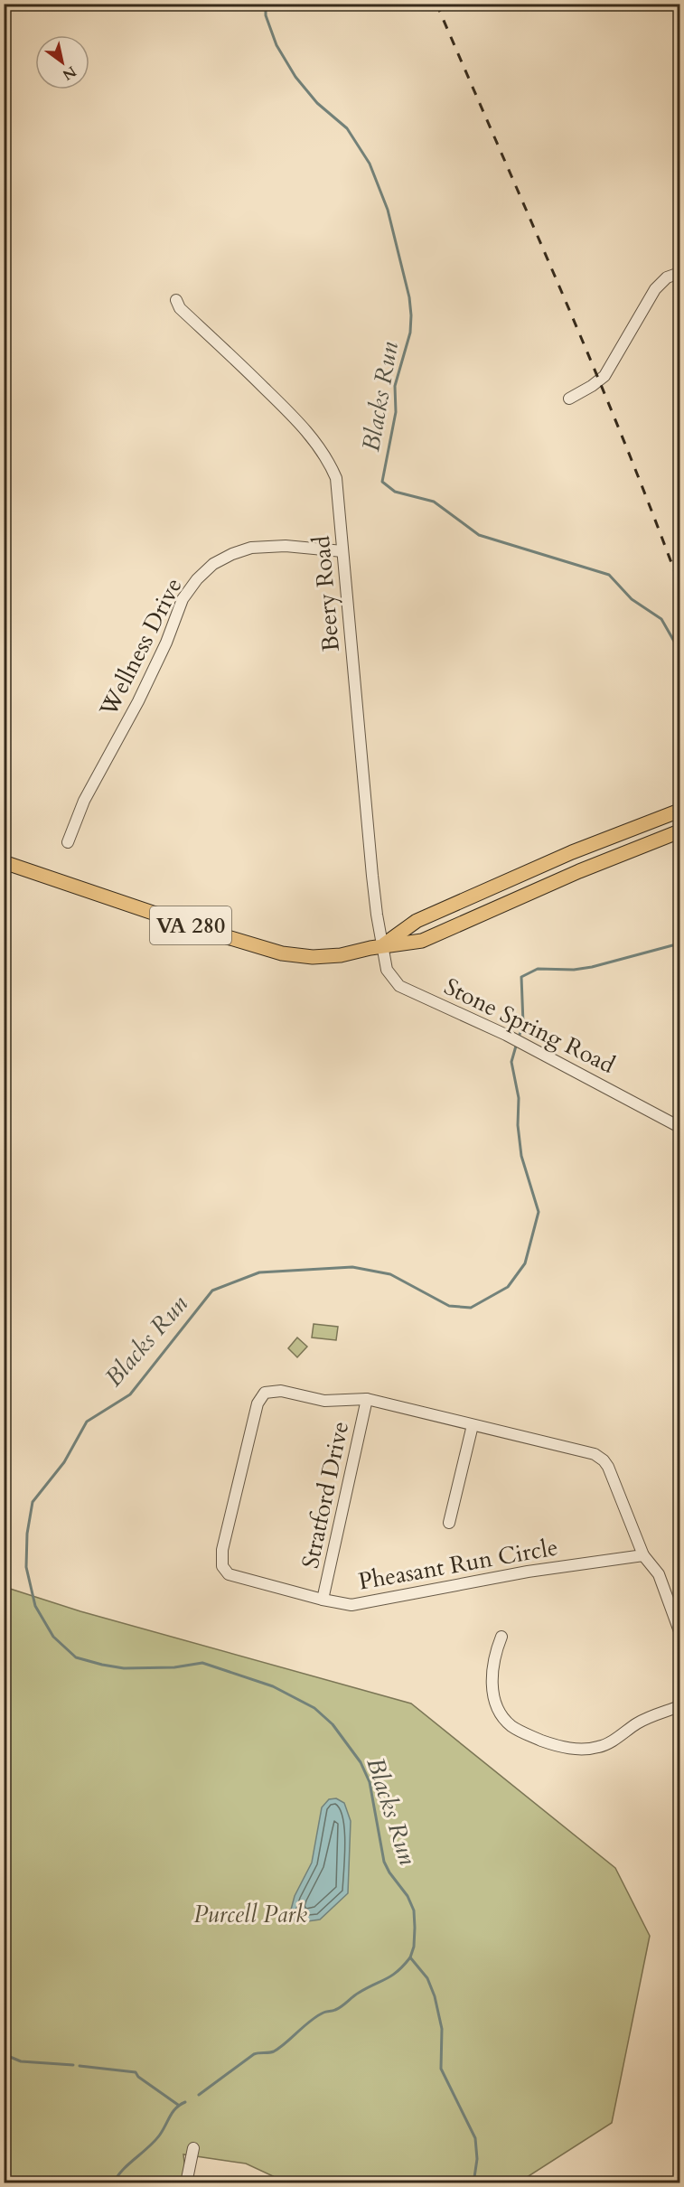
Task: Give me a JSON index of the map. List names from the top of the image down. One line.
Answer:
{"streets":{"main road":["VA 280"],"street":["Beery Road","Wellness Drive","Stone Spring Road","Stratford Drive","Pheasant Run Circle"]},"crossings":[["Beery Road","Wellness Drive"],["Beery Road","VA 280"],["Beery Road","Stone Spring Road"],["VA 280","Stone Spring Road"],["Stratford Drive","Pheasant Run Circle"]],"water":["Blacks Run"],"parks":["Purcell Park"],"north":"bottom right"}
